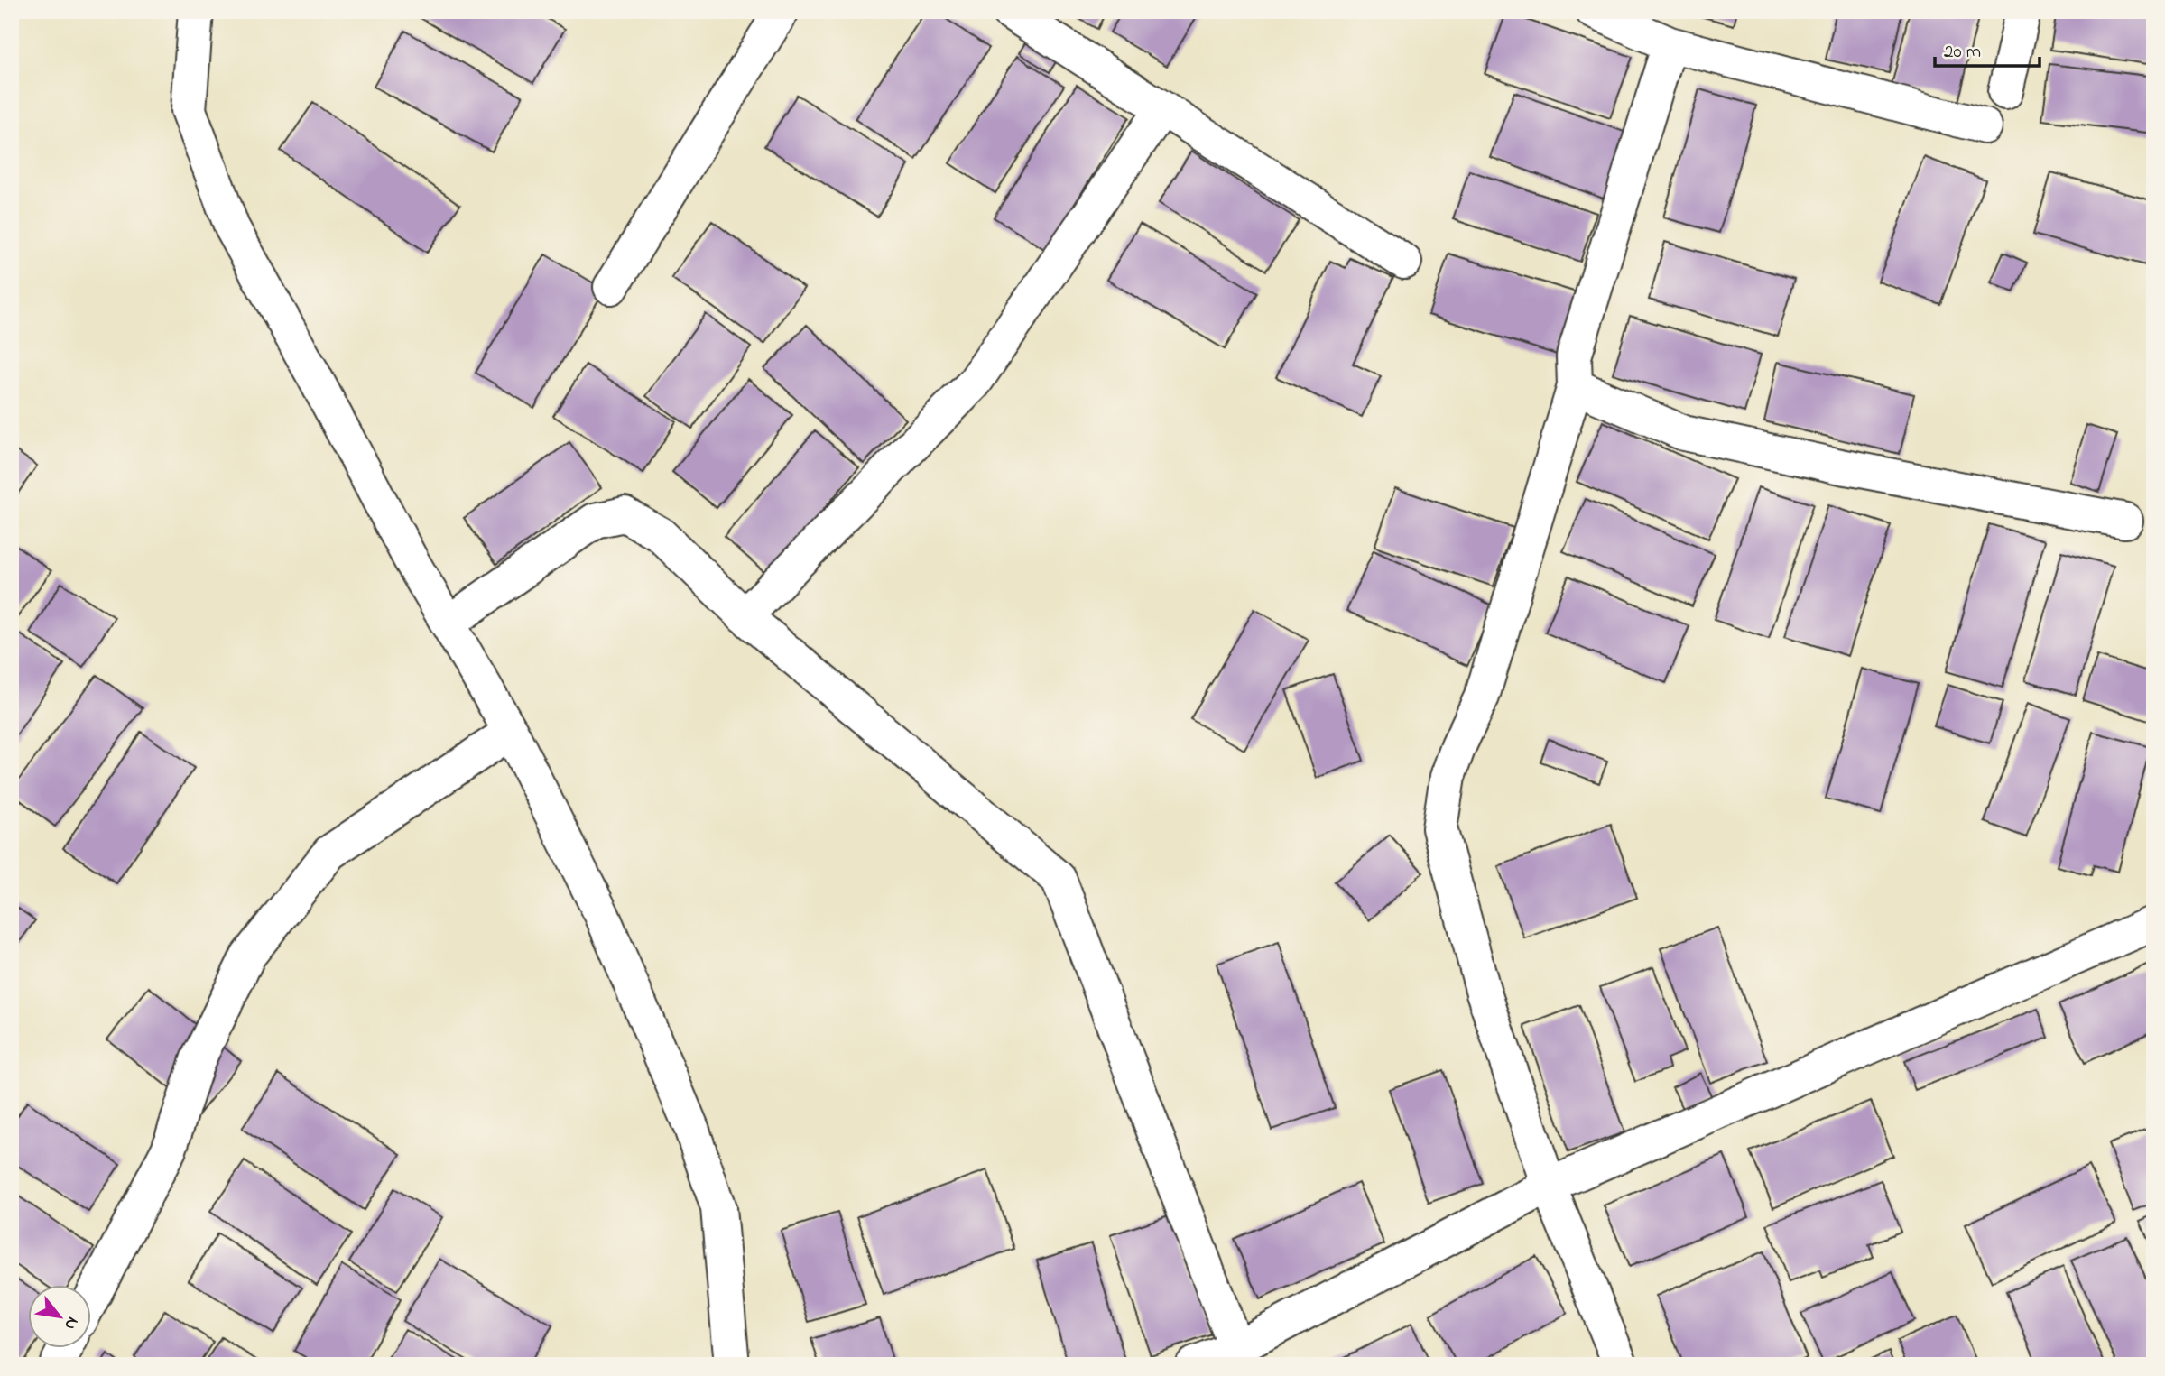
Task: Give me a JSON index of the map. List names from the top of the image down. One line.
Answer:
{"scale_bar":"20 m","north":"bottom right"}
